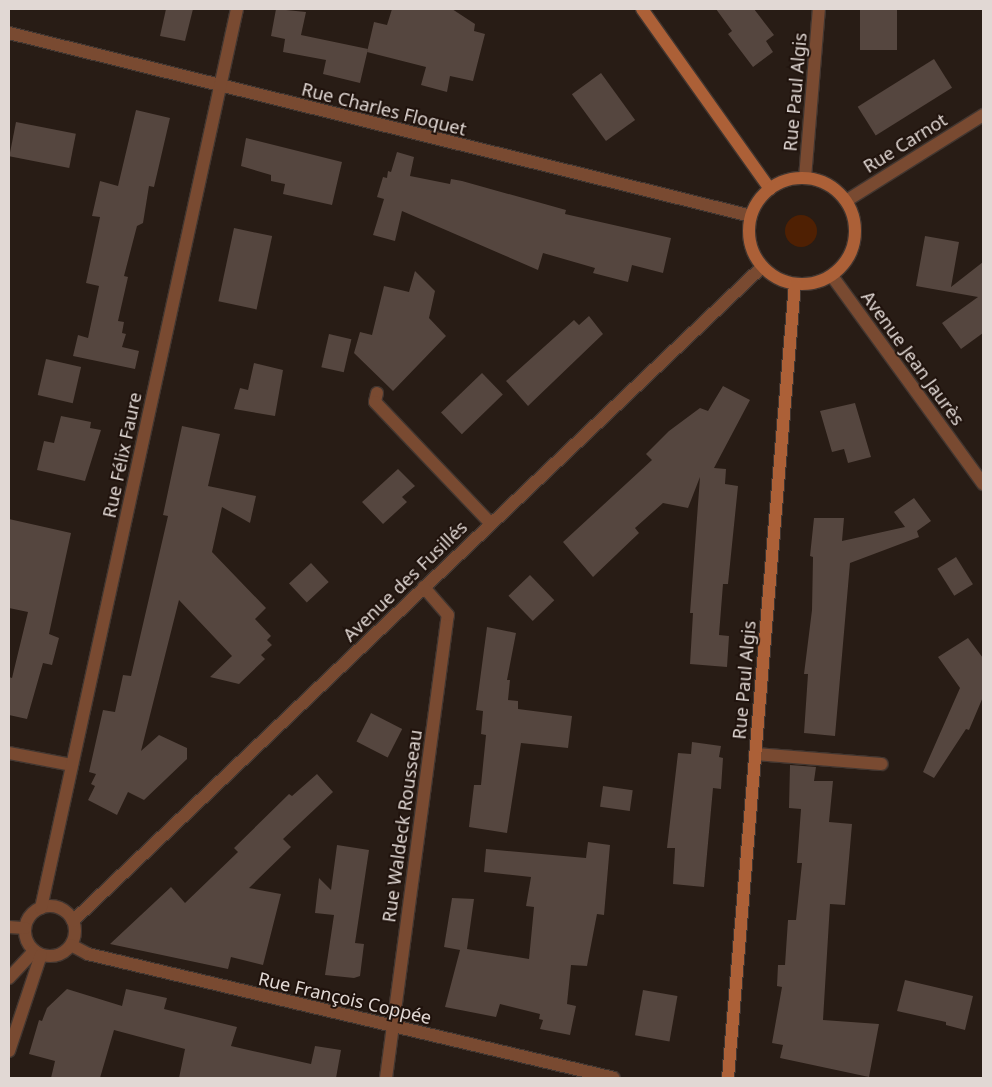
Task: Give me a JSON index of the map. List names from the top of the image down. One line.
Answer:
{"streets":{"street":["Rue Paul Algis","Rue Charles Floquet","Rue Carnot","Avenue Jean Jaurès","Rue Félix Faure","Avenue des Fusillés","Rue Waldeck Rousseau","Rue François Coppée"]},"crossings":[["Rue Paul Algis","Rue Charles Floquet"],["Rue Paul Algis","Rue Carnot"],["Rue Paul Algis","Avenue Jean Jaurès"],["Rue Paul Algis","Avenue des Fusillés"],["Rue Charles Floquet","Rue Carnot"],["Rue Charles Floquet","Avenue Jean Jaurès"],["Rue Charles Floquet","Rue Félix Faure"],["Rue Charles Floquet","Avenue des Fusillés"],["Rue Carnot","Avenue Jean Jaurès"],["Rue Carnot","Avenue des Fusillés"],["Avenue Jean Jaurès","Avenue des Fusillés"],["Rue Félix Faure","Avenue des Fusillés"],["Rue Félix Faure","Rue François Coppée"],["Avenue des Fusillés","Rue Waldeck Rousseau"],["Avenue des Fusillés","Rue François Coppée"],["Rue Waldeck Rousseau","Rue François Coppée"]]}
